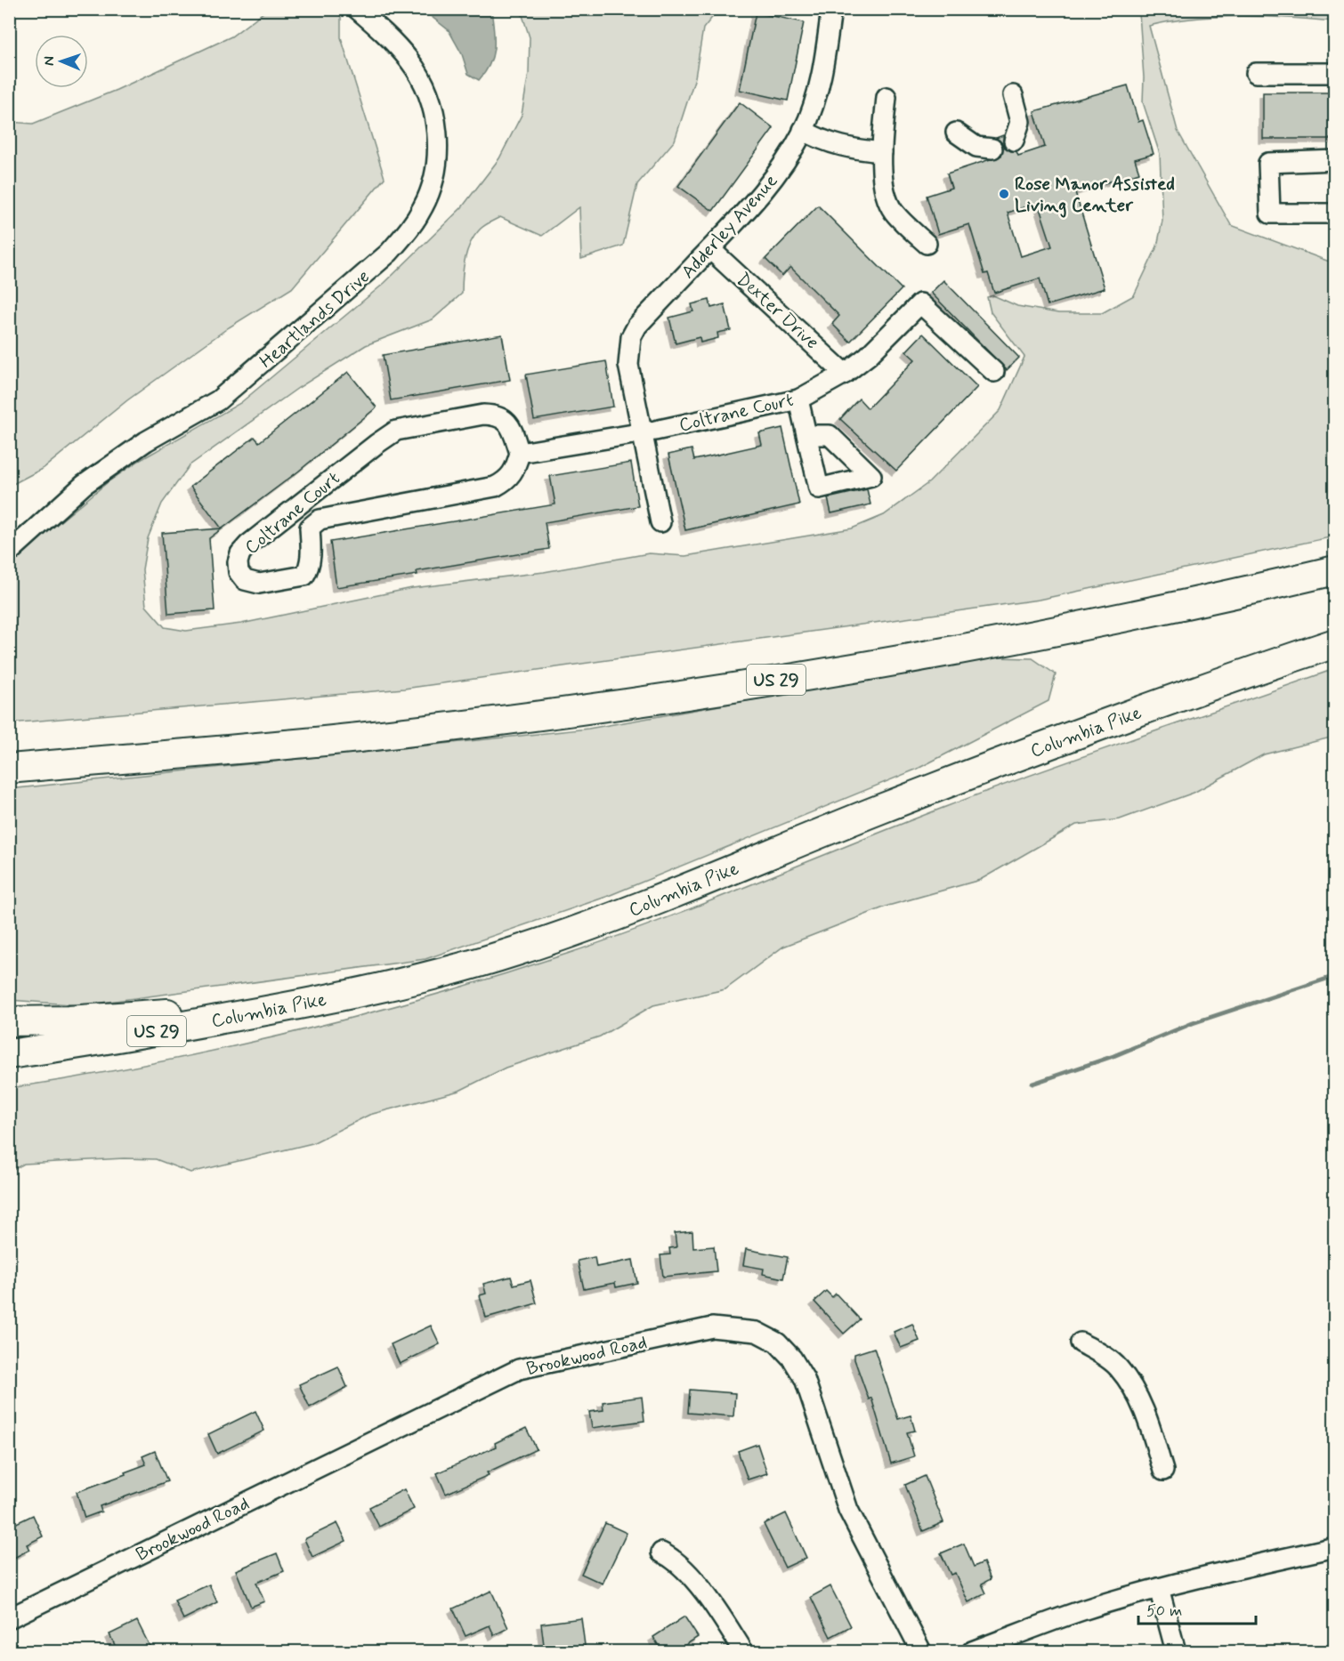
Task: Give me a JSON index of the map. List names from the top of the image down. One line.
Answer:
{"streets":{"highway":["US 29","Columbia Pike"],"street":["Adderley Avenue","Dexter Drive","Heartlands Drive","Coltrane Court","Brookwood Road"]},"crossings":[["Adderley Avenue","Dexter Drive"],["Adderley Avenue","Coltrane Court"],["Dexter Drive","Coltrane Court"]],"places":["Rose Manor Assisted Living Center"],"scale_bar":"50 m","north":"left"}
